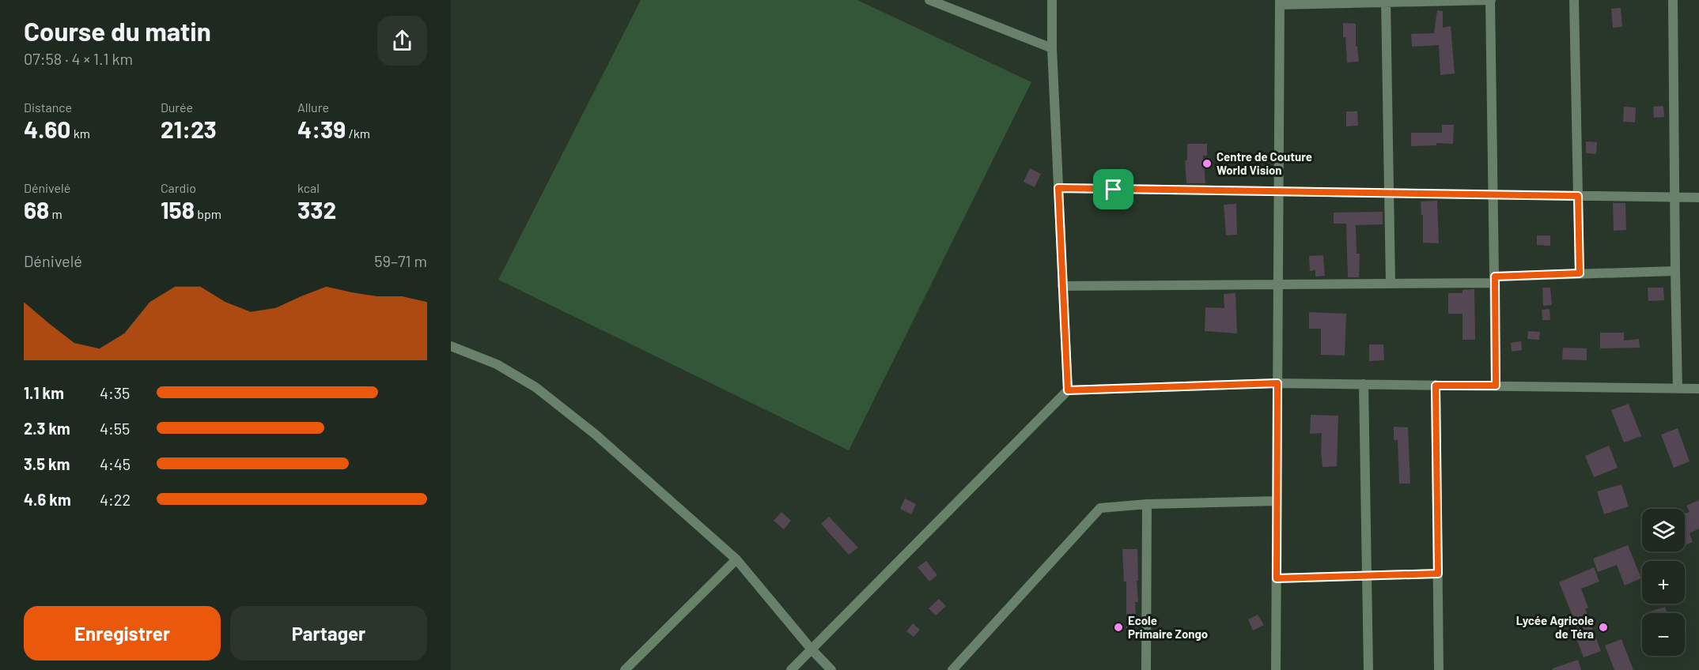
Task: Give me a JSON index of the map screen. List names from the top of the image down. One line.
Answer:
{"places":["Centre de Couture World Vision","Ecole Primaire Zongo","Lycée Agricole de Téra"],"page":{"heading":["Course du matin","07:58 · 4 × 1.1 km"],"stats":[["Distance","4.60 km"],["Durée","21:23"],["Allure","4:39 /km"],["Dénivelé","68 m"],["Cardio","158 bpm"],["kcal","332"]],"chart":["Dénivelé","59–71 m"],"list":[{"name":"1.1 km","note":"4:35"},{"name":"2.3 km","note":"4:55"},{"name":"3.5 km","note":"4:45"},{"name":"4.6 km","note":"4:22"}],"map_buttons":["+","−"],"buttons":["Enregistrer","Partager"]}}
